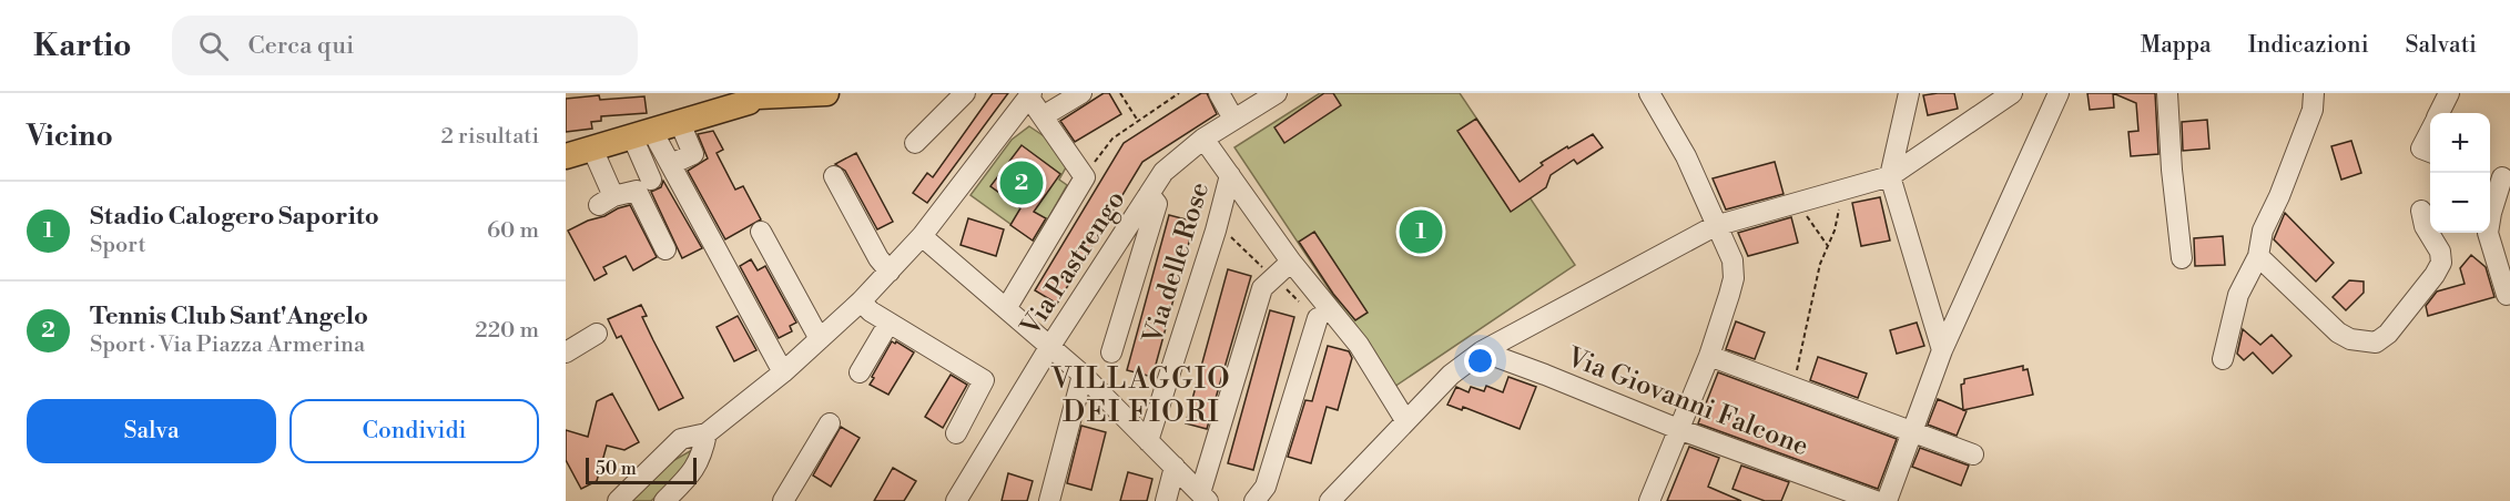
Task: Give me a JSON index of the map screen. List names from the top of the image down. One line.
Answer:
{"streets":{"street":["Via Pastrengo","Via delle Rose","Via Giovanni Falcone"]},"districts":["VILLAGGIO DEI FIORI"],"scale_bar":"50 m","page":{"header":"Kartio","search":"Cerca qui","nav":["Mappa","Indicazioni","Salvati"],"heading":["Vicino","2 risultati"],"map_buttons":["+","−"],"pins":["2","1"],"list":[{"mark":"1","name":"Stadio Calogero Saporito","note":"Sport","value":"60 m"},{"mark":"2","name":"Tennis Club Sant'Angelo","note":"Sport · Via Piazza Armerina","value":"220 m"}],"buttons":["Salva","Condividi"],"scale":"50 m"}}
